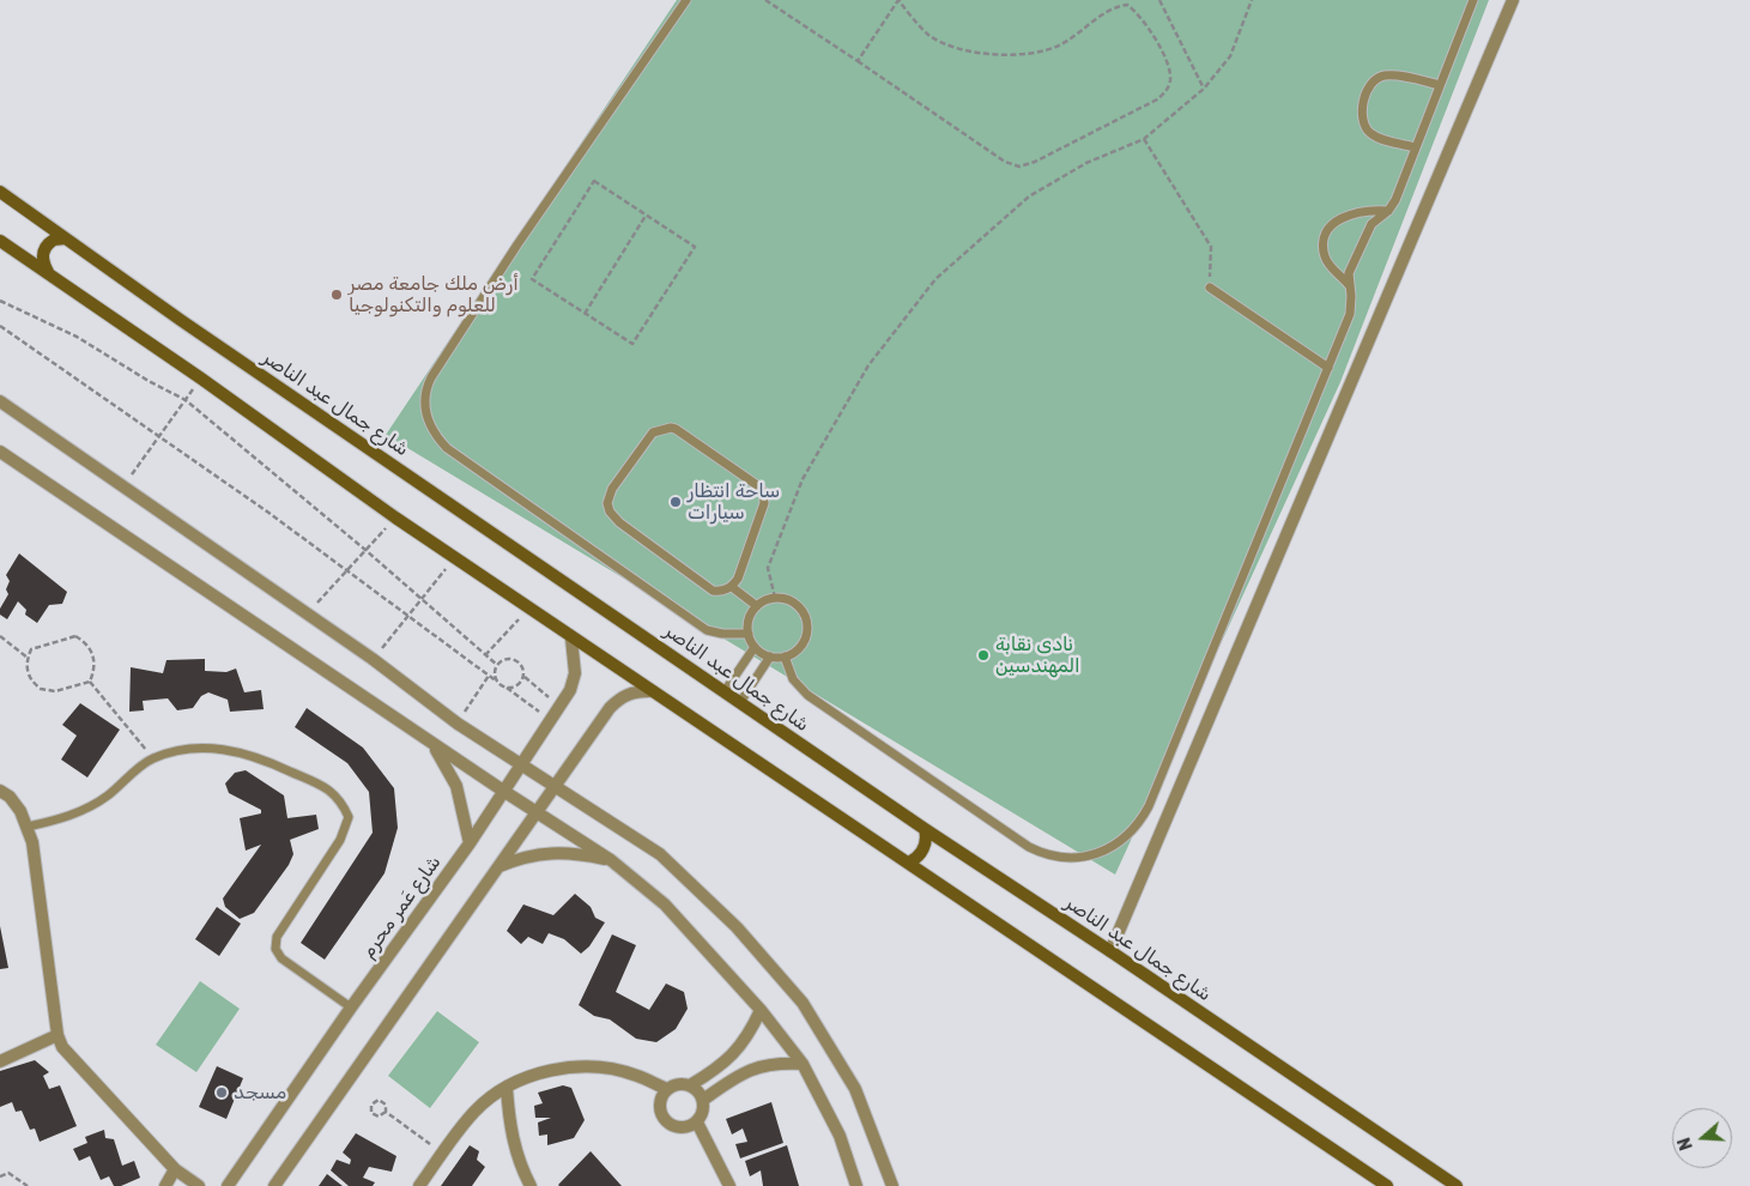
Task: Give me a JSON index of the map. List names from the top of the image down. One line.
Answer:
{"streets":{"main road":["شارع جمال عبد الناصر"],"street":["شارع عَمر محرم"]},"places":["أرض ملك جامعة مصر للعلوم والتكنولوجيا","ساحة انتظار سيارات","نادى نقابة المهندسين","مسجد"],"north":"left"}
